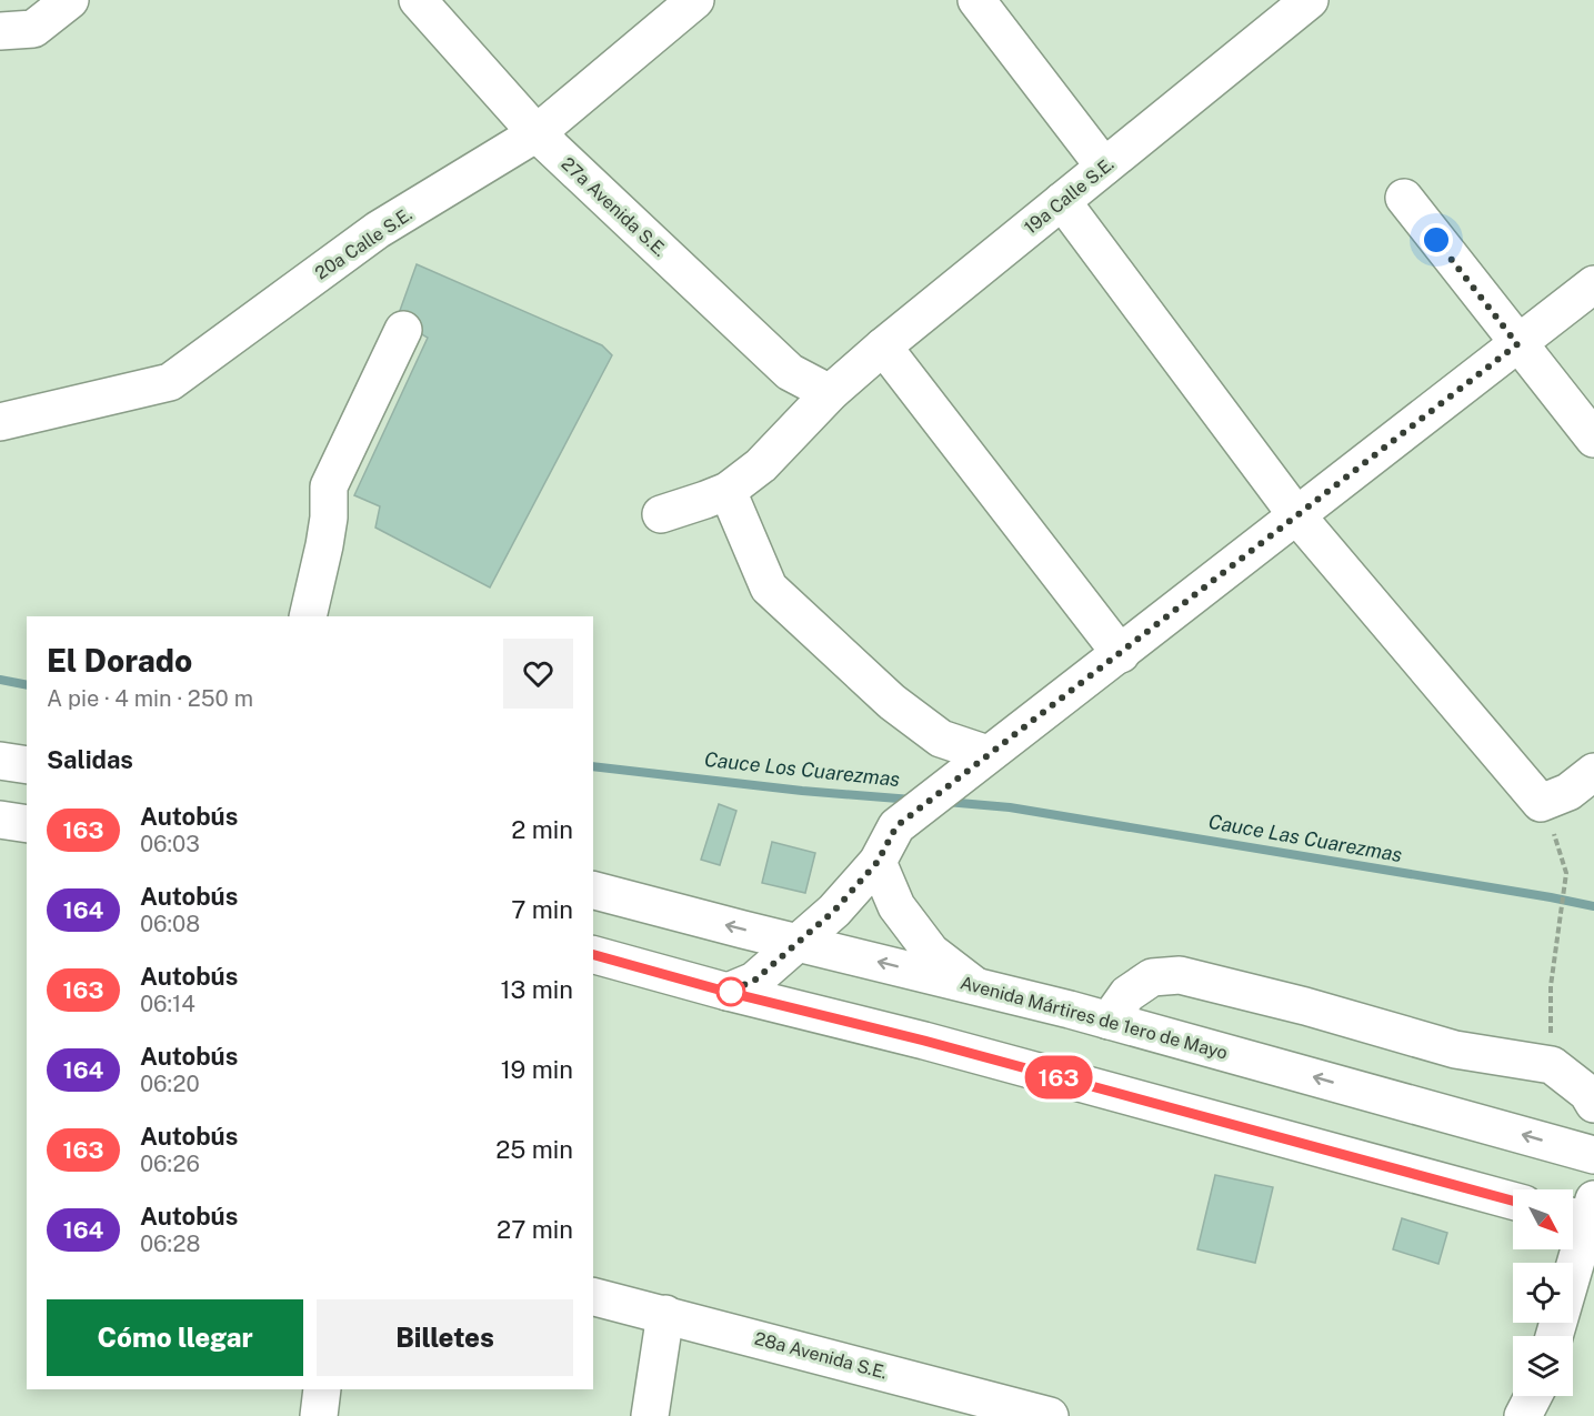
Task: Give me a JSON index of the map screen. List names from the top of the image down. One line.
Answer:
{"streets":{"street":["19a Calle S.E.","27a Avenida S.E.","20a Calle S.E.","Avenida Mártires de 1ero de Mayo","28a Avenida S.E."]},"crossings":[["19a Calle S.E.","27a Avenida S.E."],["27a Avenida S.E.","20a Calle S.E."]],"water":["Cauce Los Cuarezmas","Cauce Las Cuarezmas"],"lines":["bus line 163"],"north":"bottom right","page":{"on_map":"163","heading":[["El Dorado","A pie · 4 min · 250 m"],"Salidas"],"list":[{"mark":"163","name":"Autobús","note":"06:03","value":"2 min"},{"mark":"164","name":"Autobús","note":"06:08","value":"7 min"},{"mark":"163","name":"Autobús","note":"06:14","value":"13 min"},{"mark":"164","name":"Autobús","note":"06:20","value":"19 min"},{"mark":"163","name":"Autobús","note":"06:26","value":"25 min"},{"mark":"164","name":"Autobús","note":"06:28","value":"27 min"}],"buttons":["Cómo llegar","Billetes"]}}
